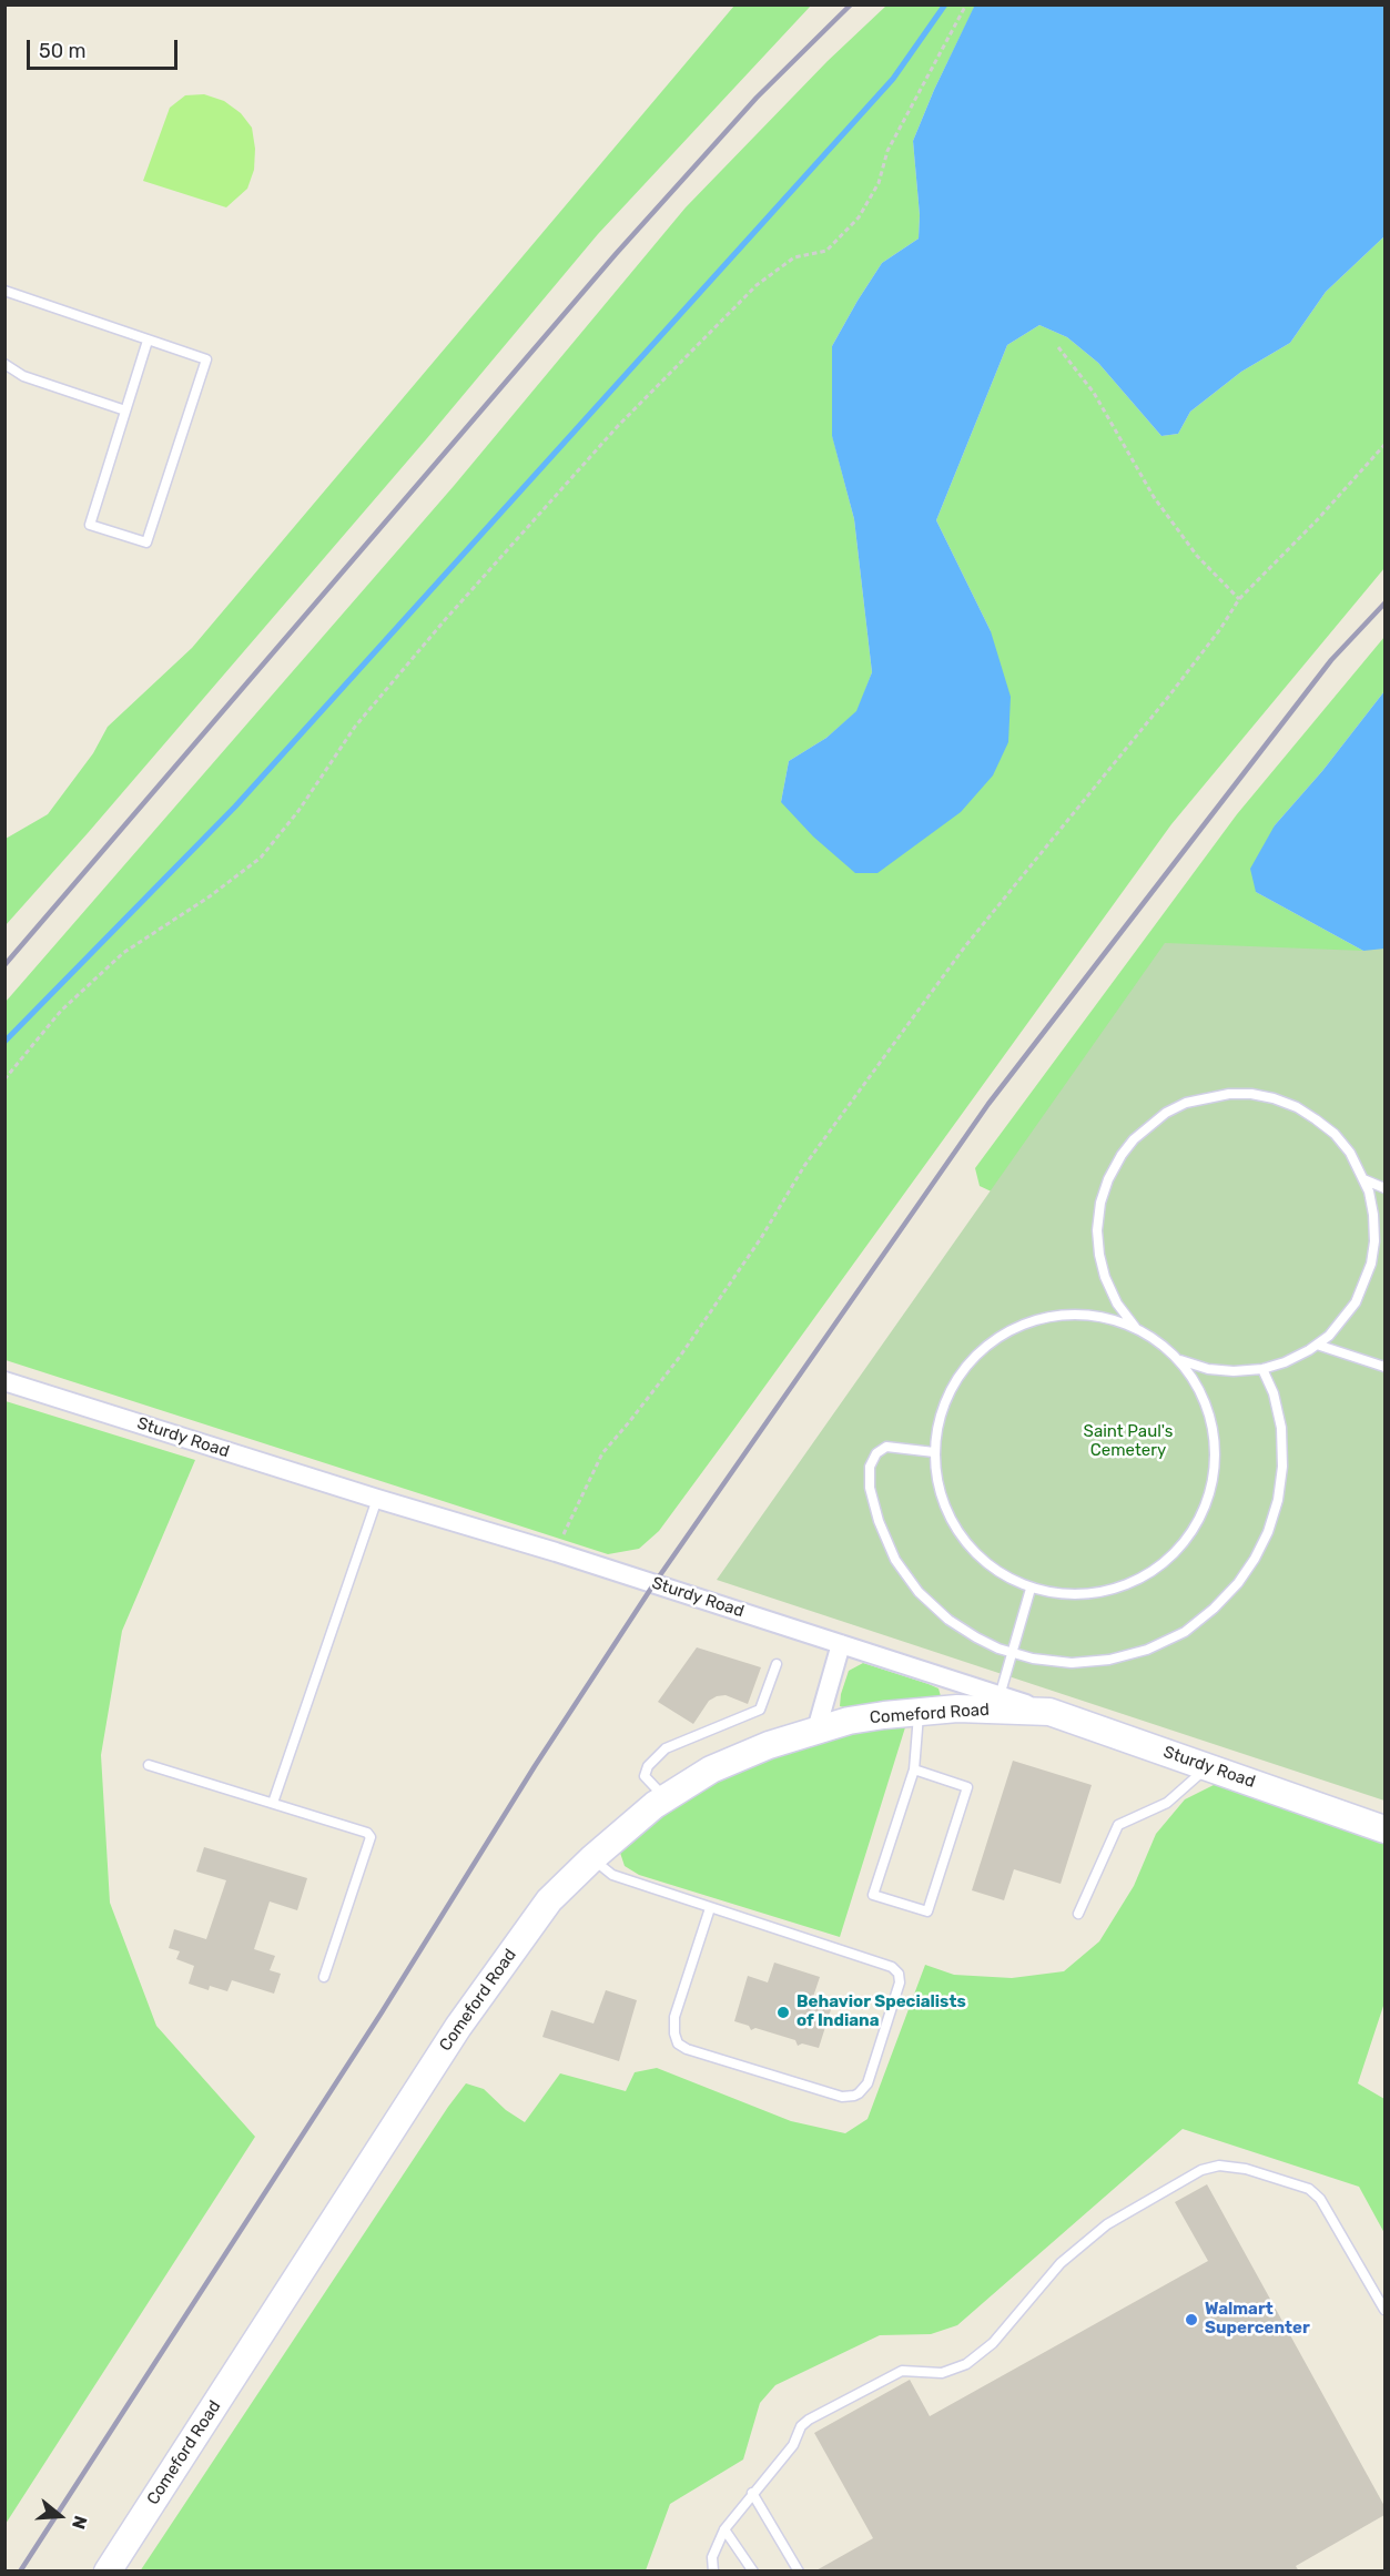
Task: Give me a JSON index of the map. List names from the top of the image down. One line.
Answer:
{"streets":{"street":["Sturdy Road","Comeford Road"]},"crossings":[["Sturdy Road","Comeford Road"]],"parks":["Saint Paul's Cemetery"],"places":["Behavior Specialists of Indiana","Walmart Supercenter"],"scale_bar":"50 m","north":"right"}
